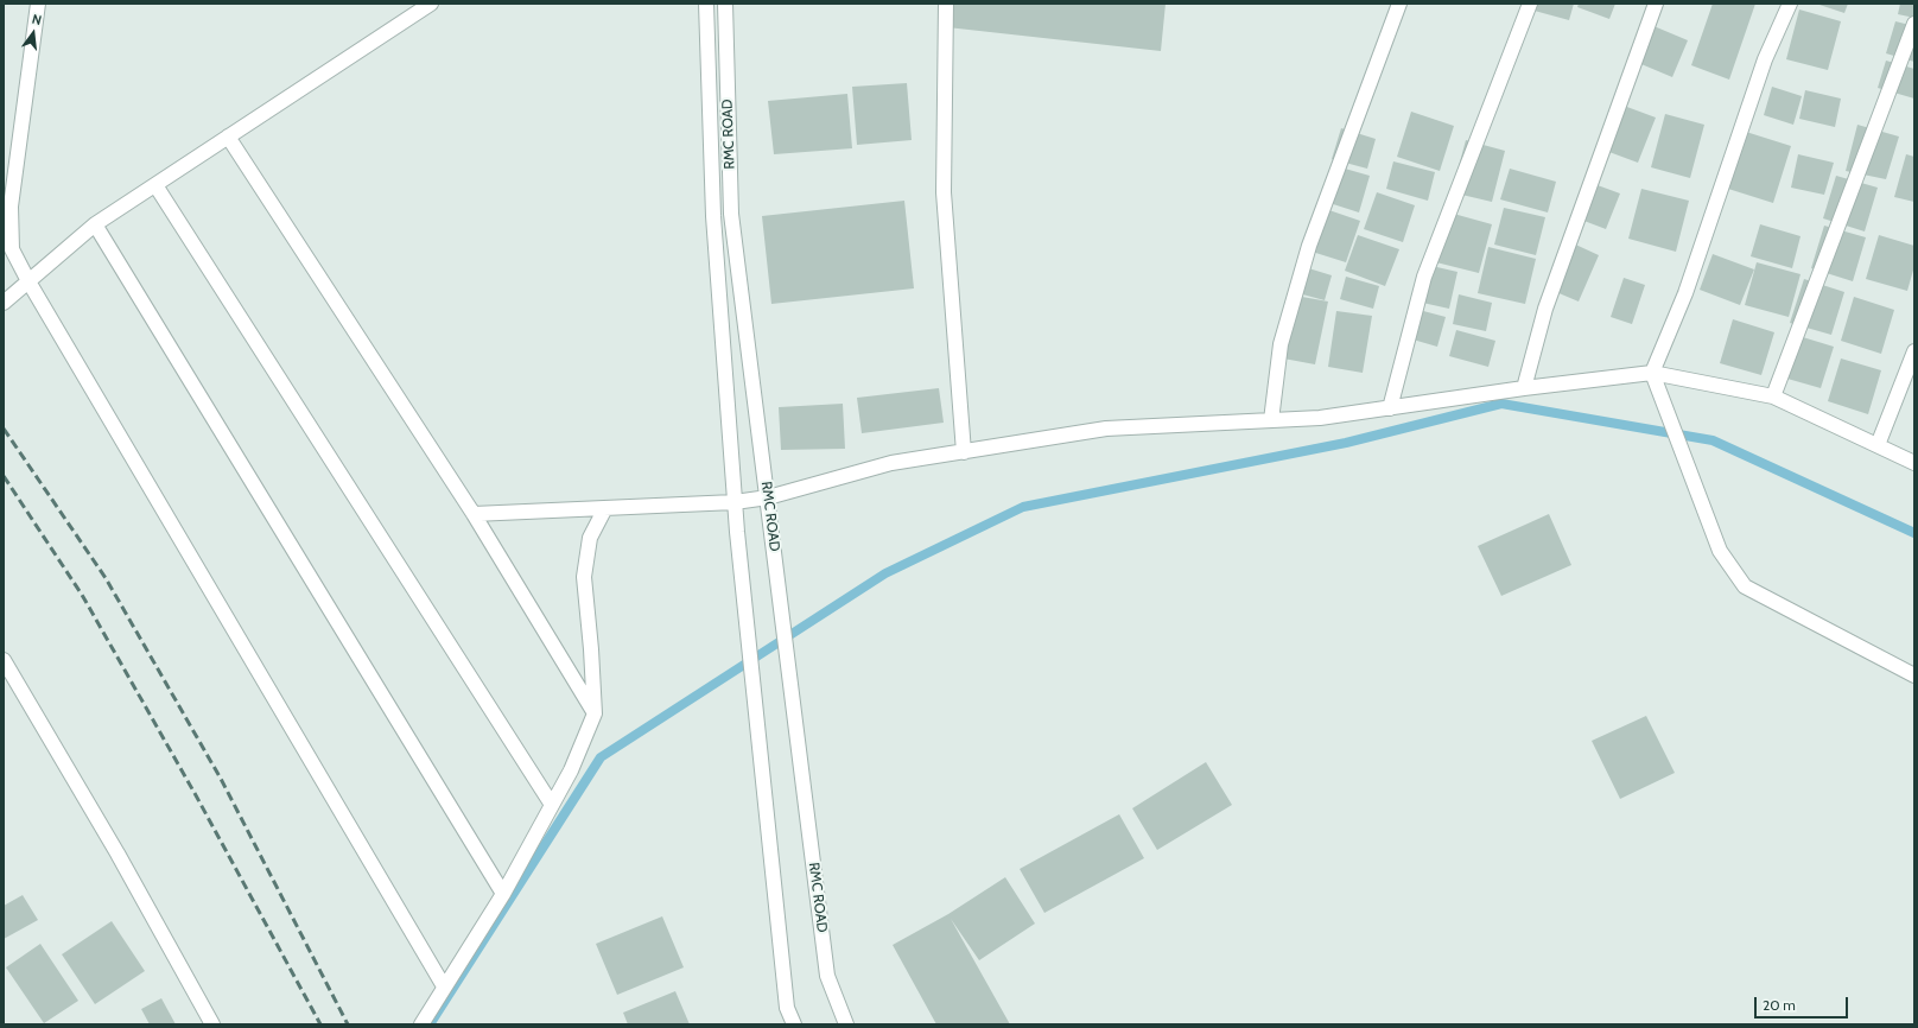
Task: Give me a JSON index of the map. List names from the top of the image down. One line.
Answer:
{"streets":{"street":["RMC ROAD"]},"scale_bar":"20 m","north":"top"}
